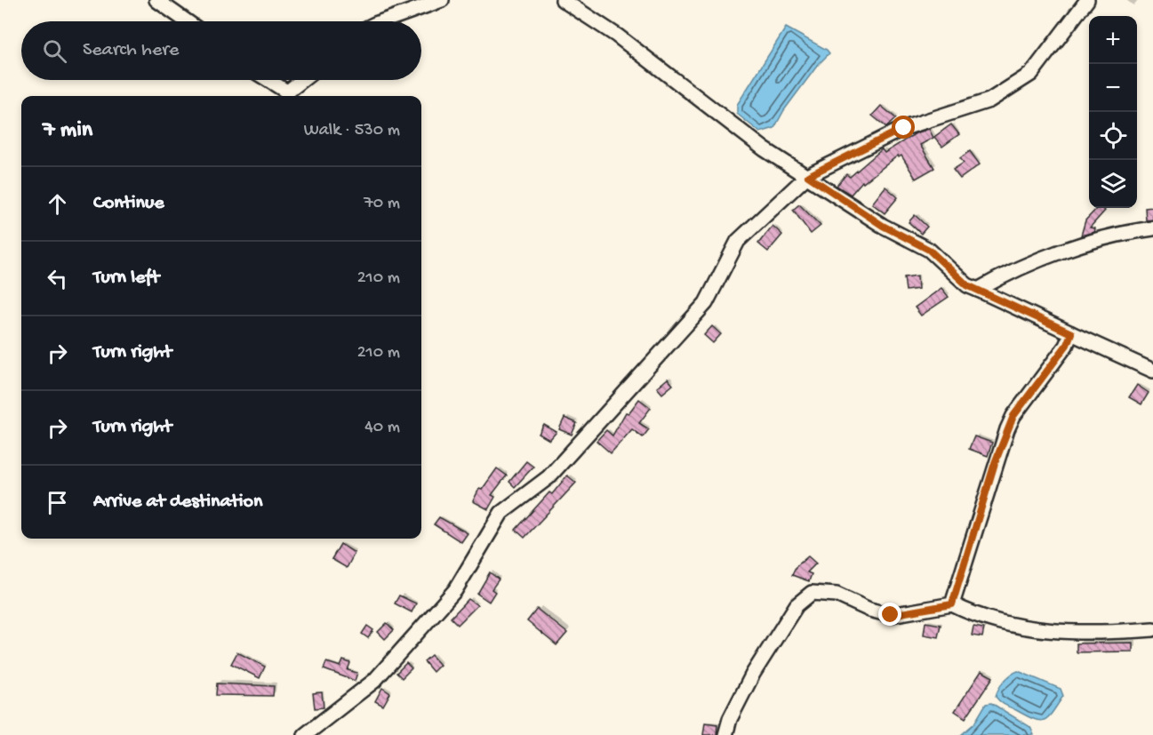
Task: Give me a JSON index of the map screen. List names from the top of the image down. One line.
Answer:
{"page":{"map_buttons":["+","−"],"search":"Search here","heading":["7 min","Walk · 530 m"],"list":[["Continue","70 m"],["Turn left","210 m"],["Turn right","210 m"],["Turn right","40 m"],"Arrive at destination"]}}
